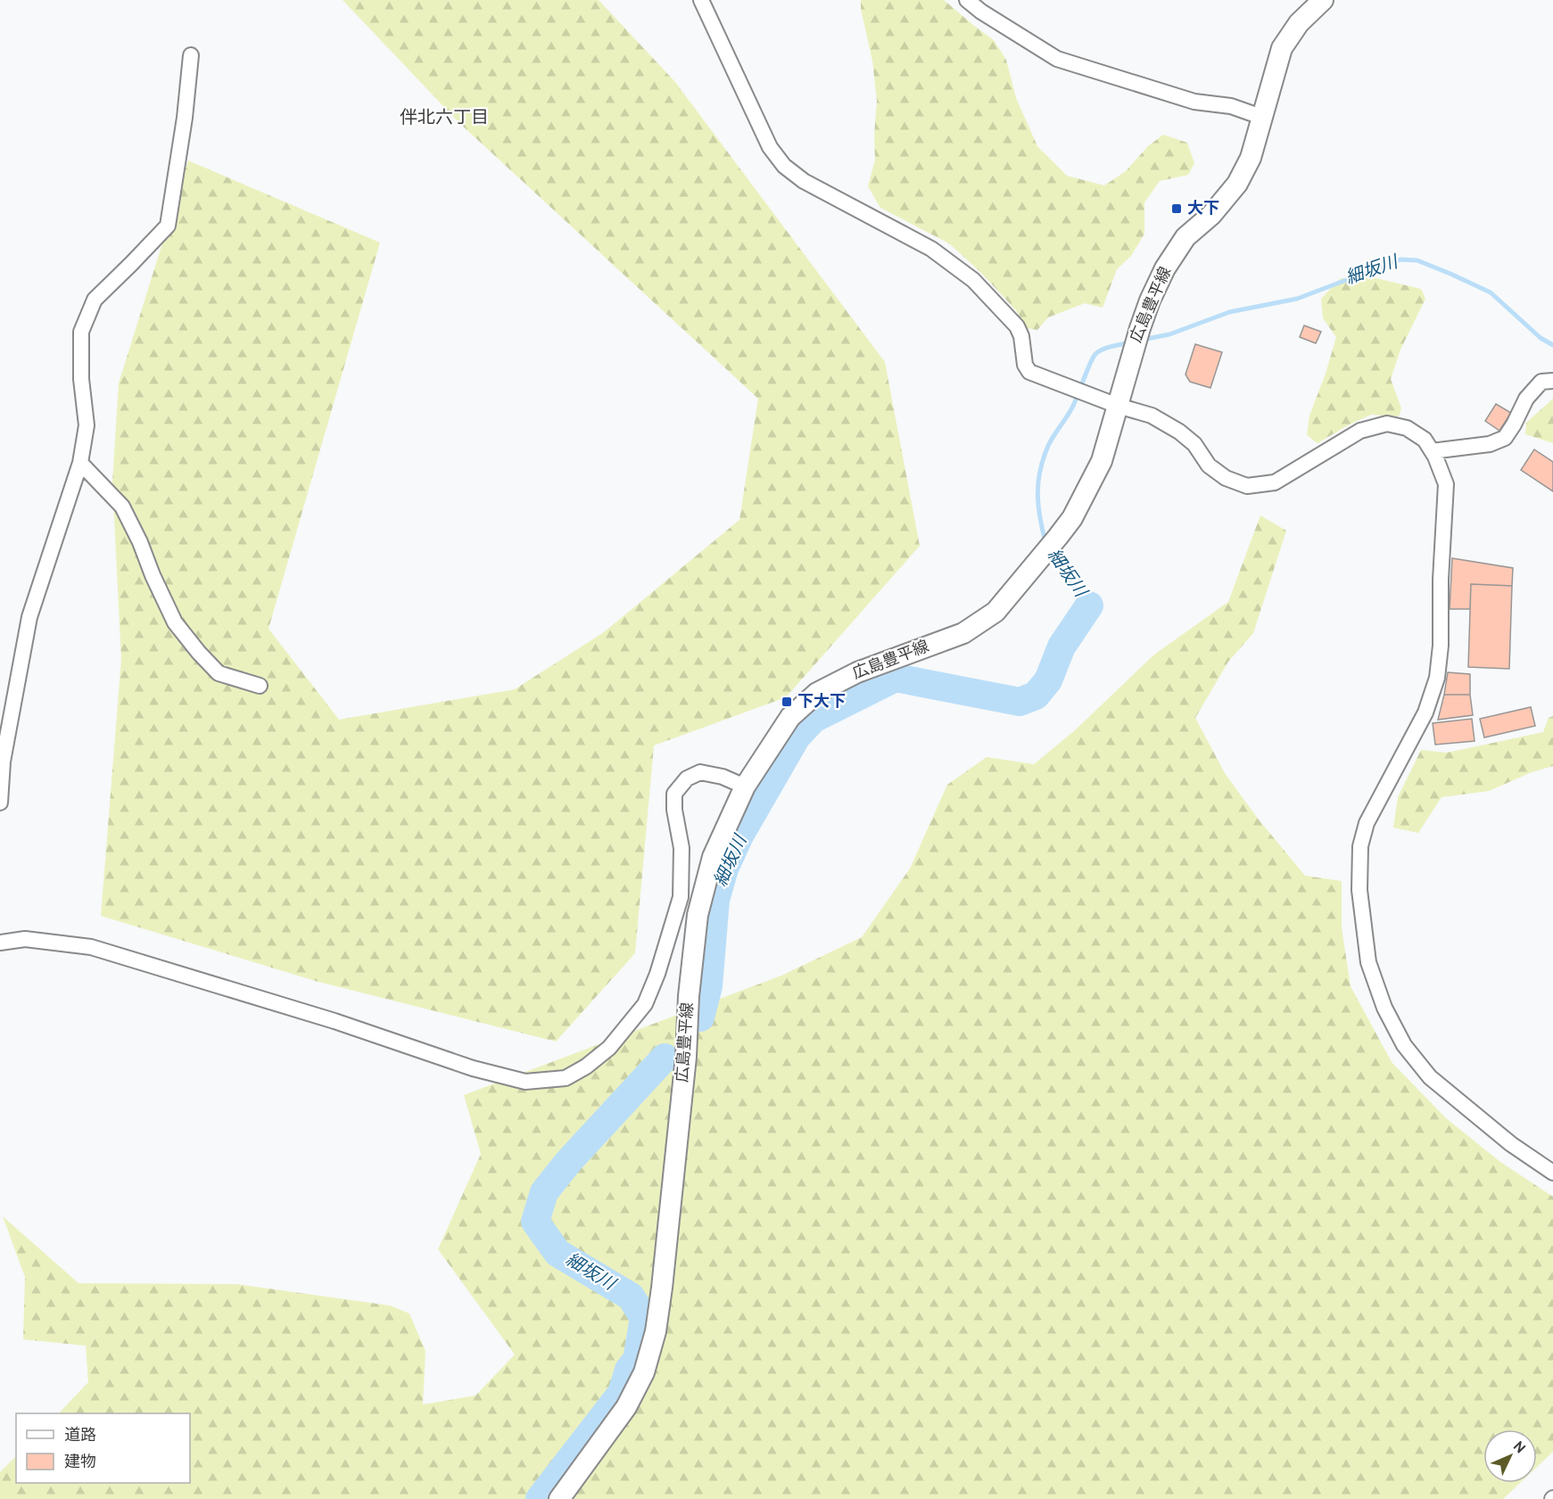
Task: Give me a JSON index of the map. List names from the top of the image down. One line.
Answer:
{"streets":{"main road":["広島豊平線"]},"districts":["伴北六丁目"],"water":["細坂川"],"places":{"transit":["大下","下大下"]},"legend":["道路","建物"],"north":"top right"}
